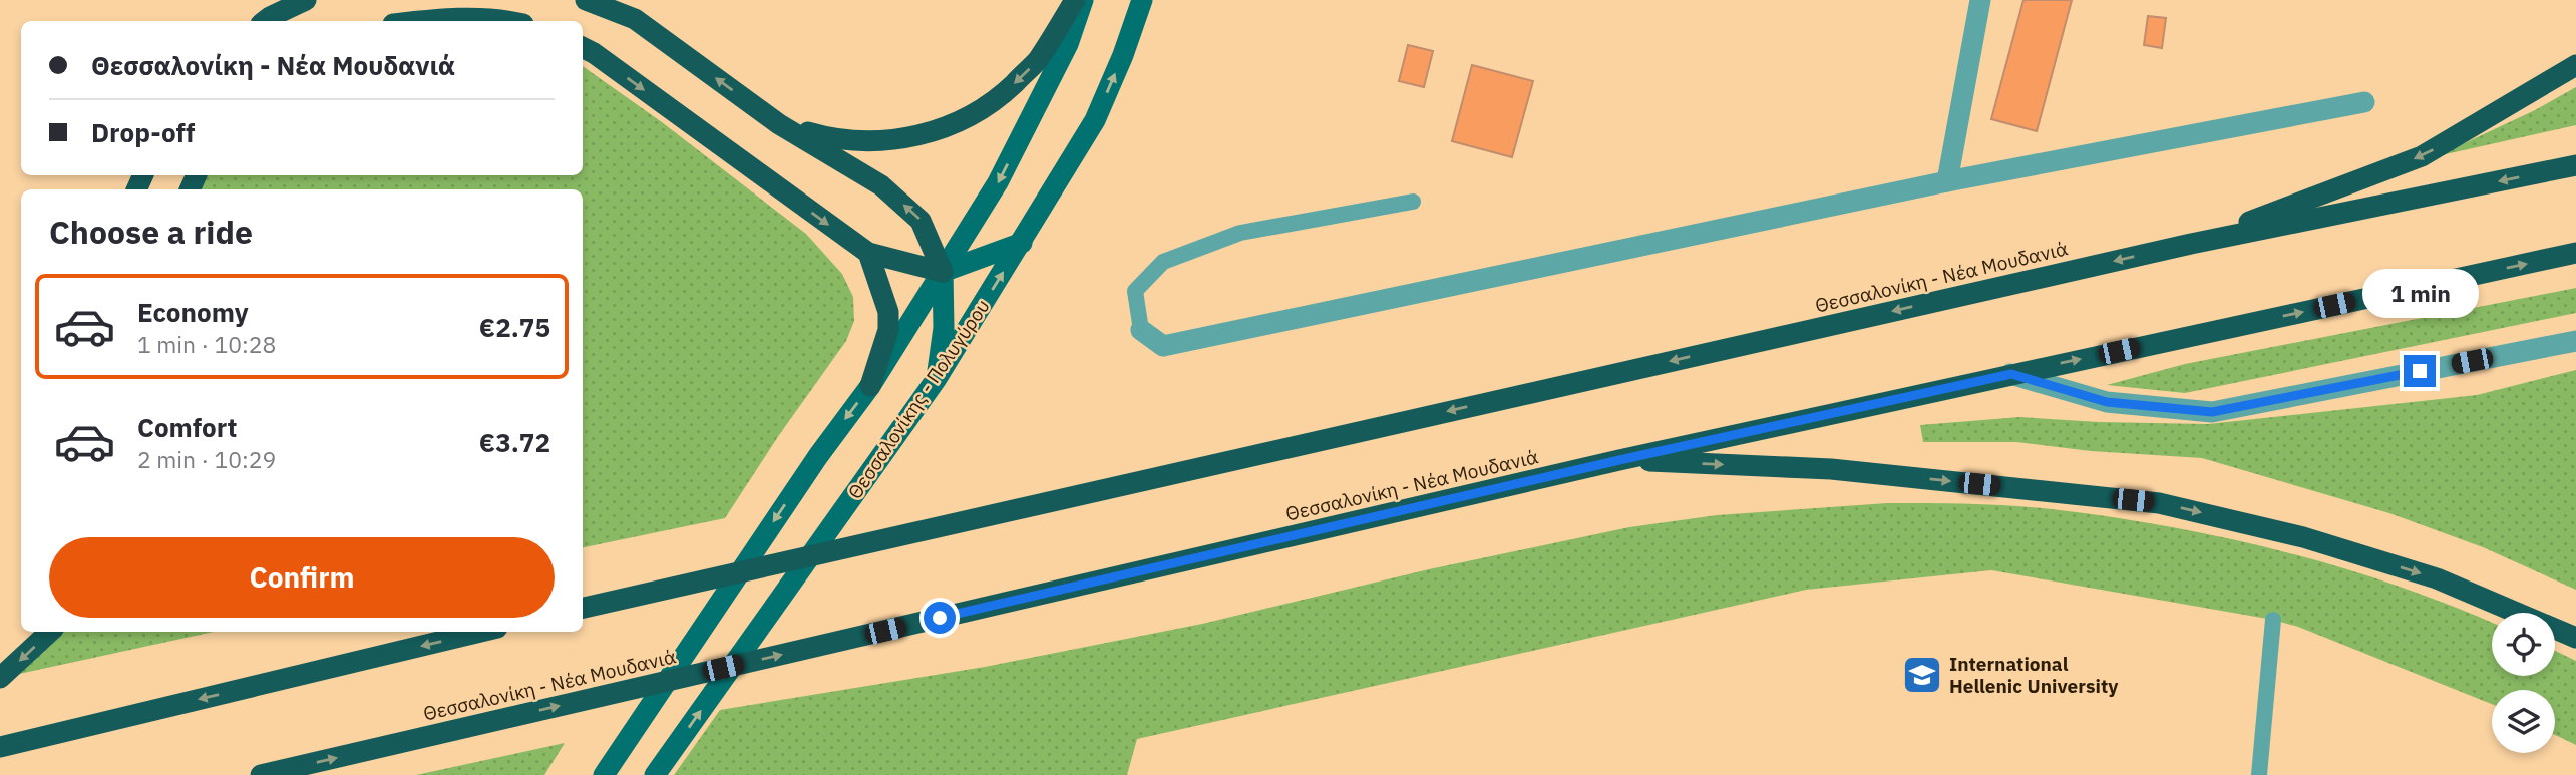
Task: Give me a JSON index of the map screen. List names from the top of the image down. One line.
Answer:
{"streets":{"highway":["Θεσσαλονίκη - Νέα Μουδανιά"],"main road":["Θεσσαλονίκης - Πολυγύρου"]},"places":{"school or university":["International Hellenic University"]},"page":{"banner":["Θεσσαλονίκη - Νέα Μουδανιά","Drop-off"],"heading":"Choose a ride","bubble":"1 min","list":[{"name":"Economy","note":"1 min · 10:28","value":"€2.75"},{"name":"Comfort","note":"2 min · 10:29","value":"€3.72"}],"buttons":"Confirm"}}
